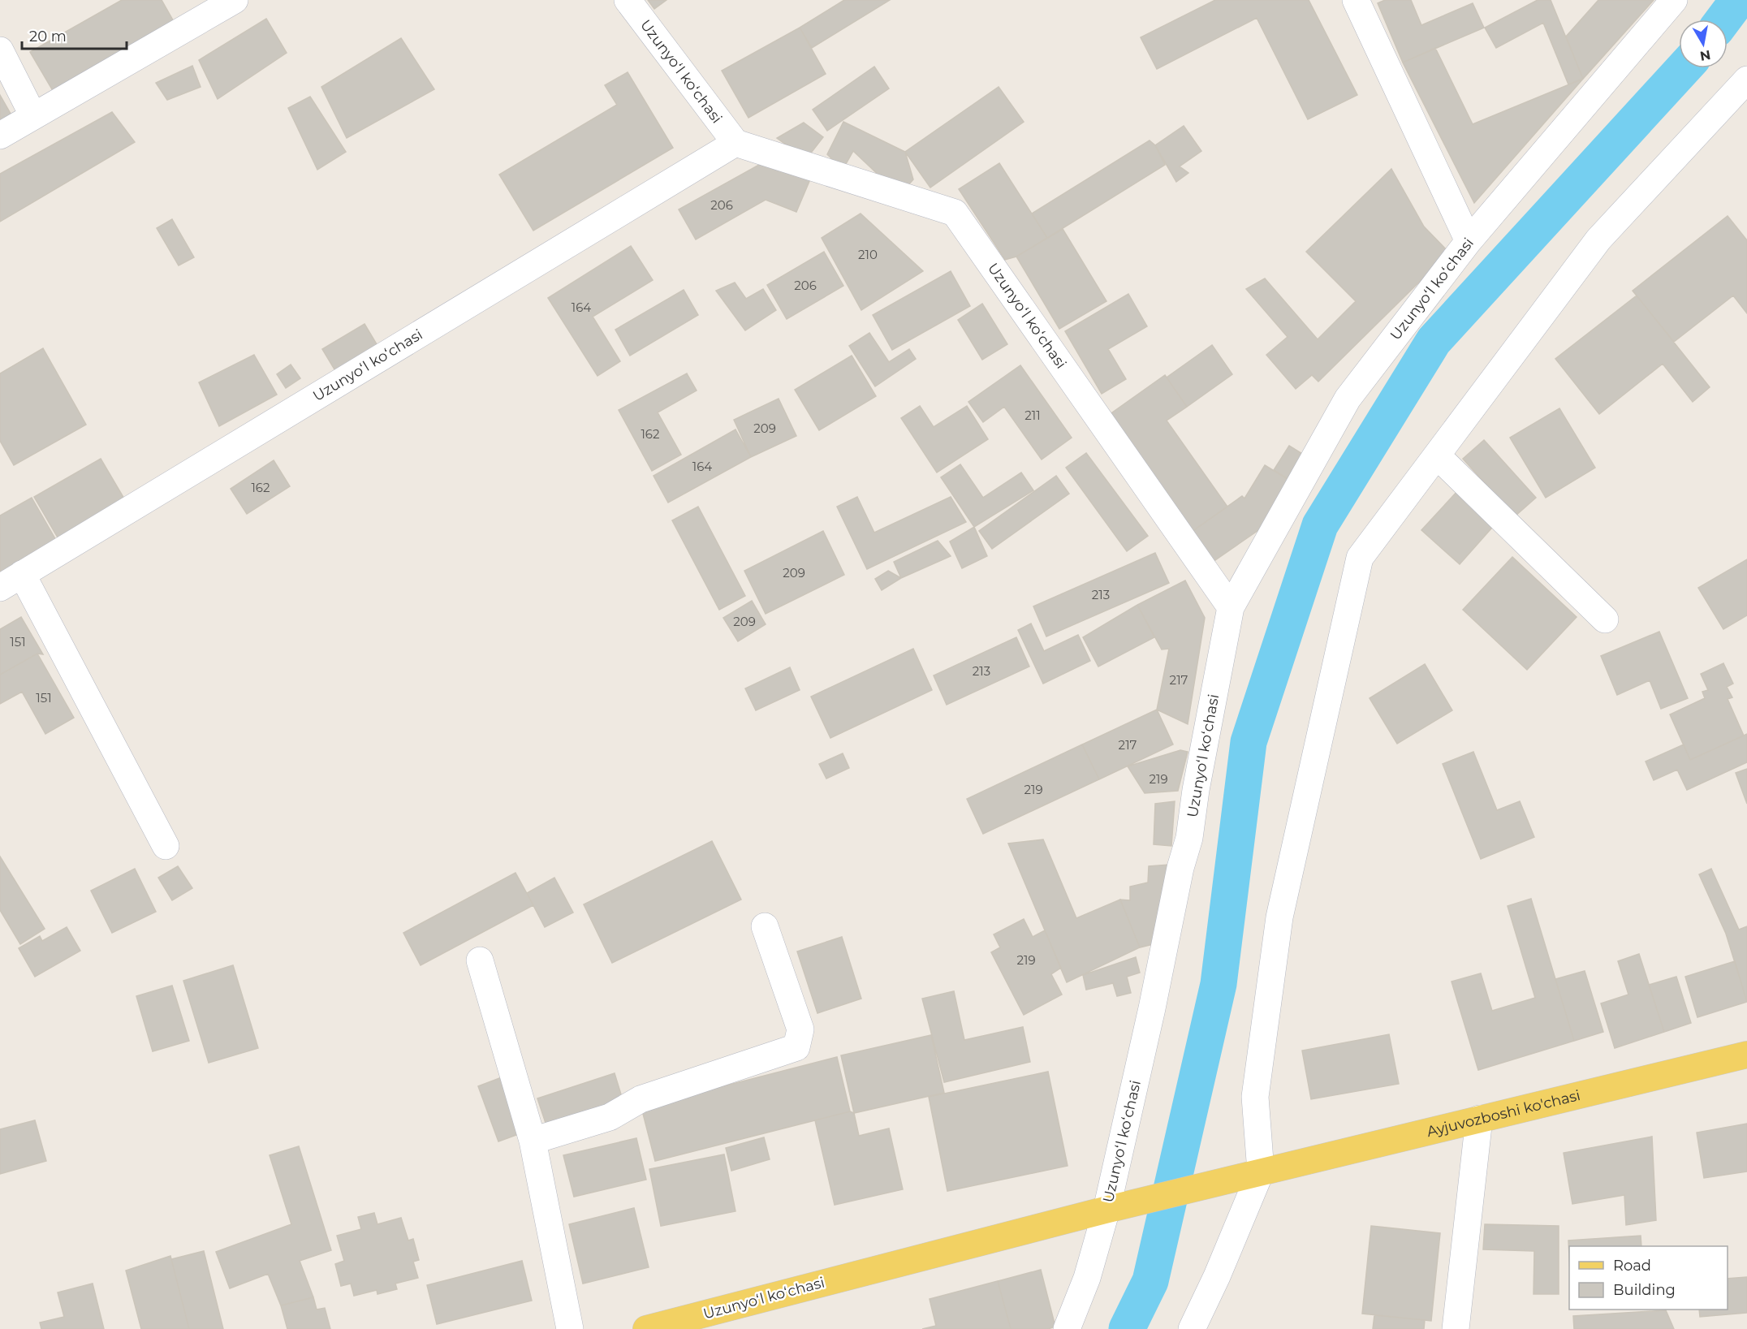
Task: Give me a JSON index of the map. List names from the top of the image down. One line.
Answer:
{"streets":{"main road":["Uzunyoʻl koʻchasi","Ayjuvozboshi ko'chasi"]},"crossings":[["Uzunyoʻl koʻchasi","Ayjuvozboshi ko'chasi"]],"house_numbers":["206","210","206","164","211","209","162","164","162","209","213","209","151","213","217","151","217","219","219","219"],"legend":["Road","Building"],"scale_bar":"20 m","north":"bottom"}
